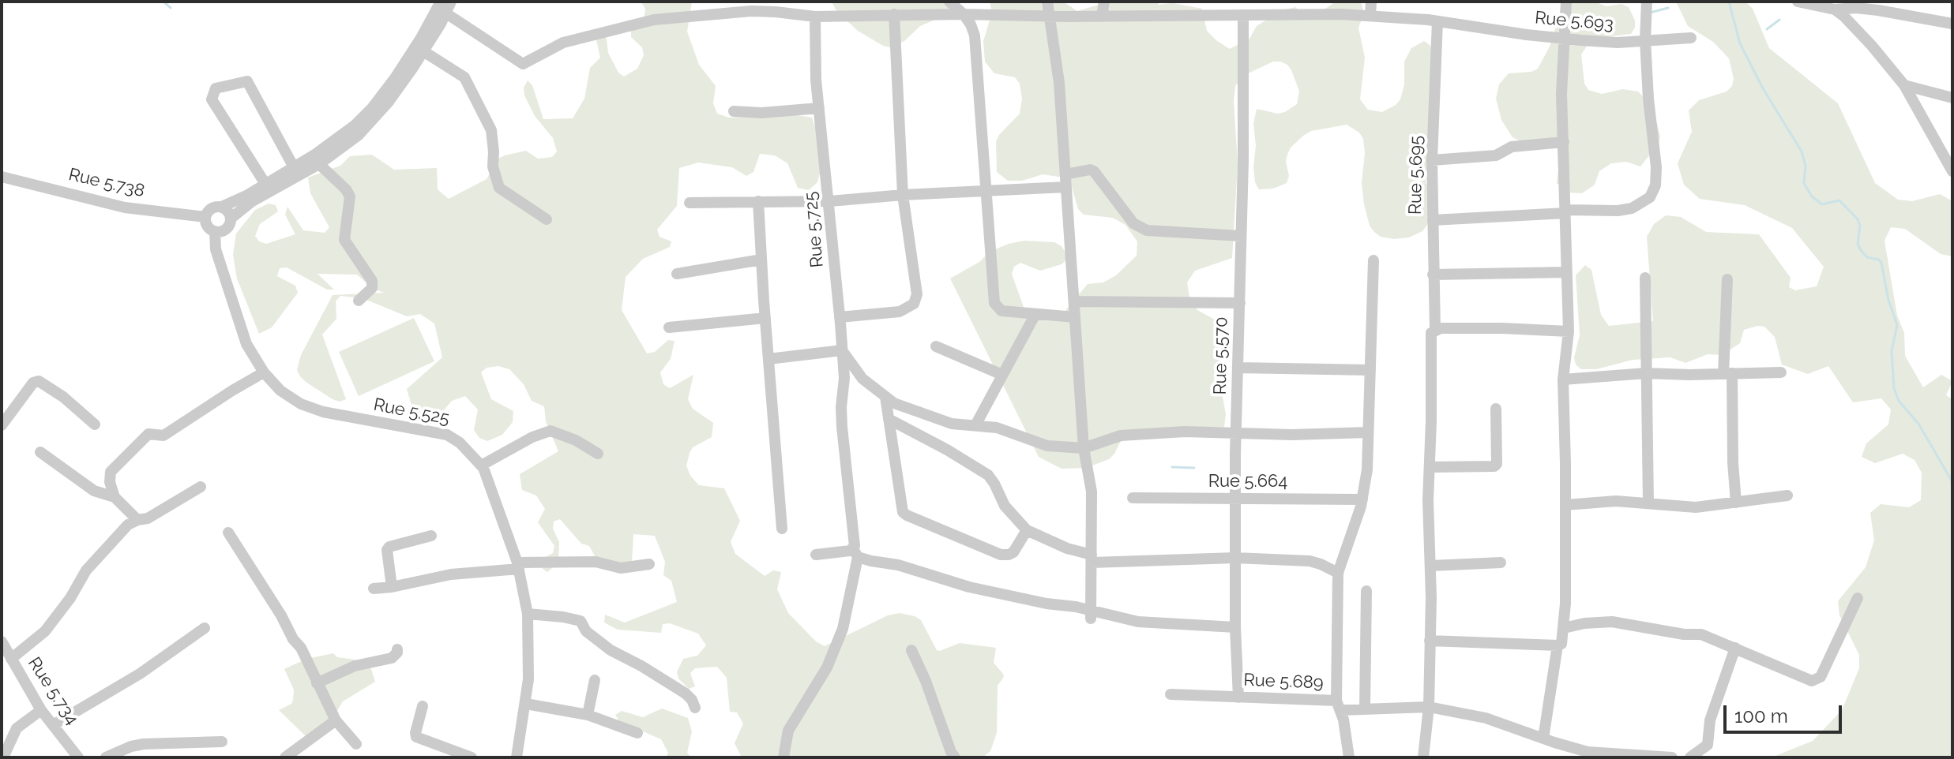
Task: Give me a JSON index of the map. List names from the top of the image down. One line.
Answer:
{"streets":{"street":["Rue 5.693","Rue 5.695","Rue 5.738","Rue 5.725","Rue 5.570","Rue 5.525","Rue 5.664","Rue 5.689","Rue 5.734"]},"crossings":[["Rue 5.693","Rue 5.695"],["Rue 5.693","Rue 5.570"],["Rue 5.738","Rue 5.525"],["Rue 5.570","Rue 5.664"],["Rue 5.570","Rue 5.689"]],"scale_bar":"100 m"}
